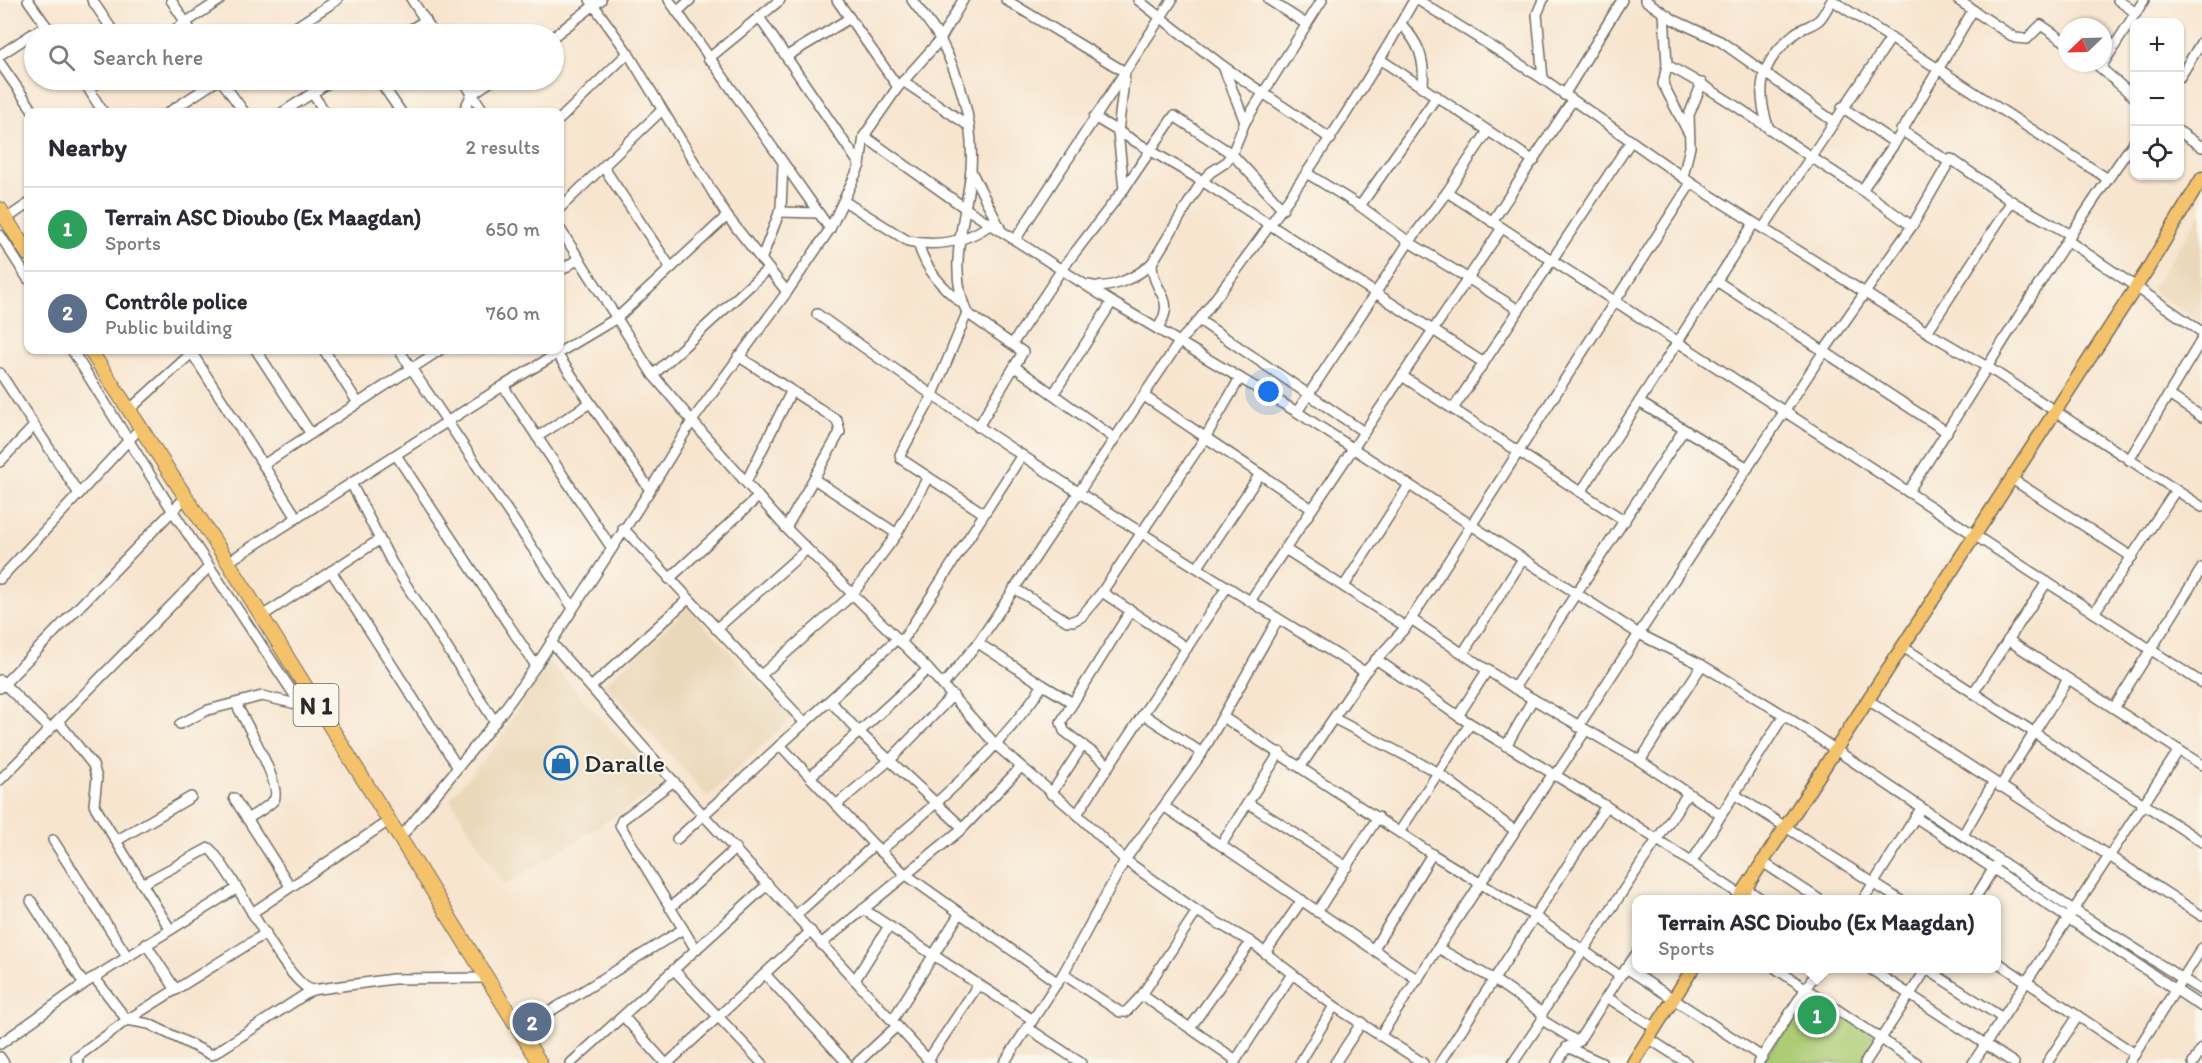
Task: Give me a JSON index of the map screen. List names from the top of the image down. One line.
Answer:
{"streets":{"highway":["N 1"]},"places":{"shop":["Daralle"]},"north":"bottom left","page":{"map_buttons":["+","−"],"search":"Search here","heading":["Nearby","2 results"],"list":[{"mark":"1","name":"Terrain ASC Dioubo (Ex Maagdan)","note":"Sports","value":"650 m"},{"mark":"2","name":"Contrôle police","note":"Public building","value":"760 m"}],"popup":["Terrain ASC Dioubo (Ex Maagdan)","Sports"],"pins":["1","2"]}}
